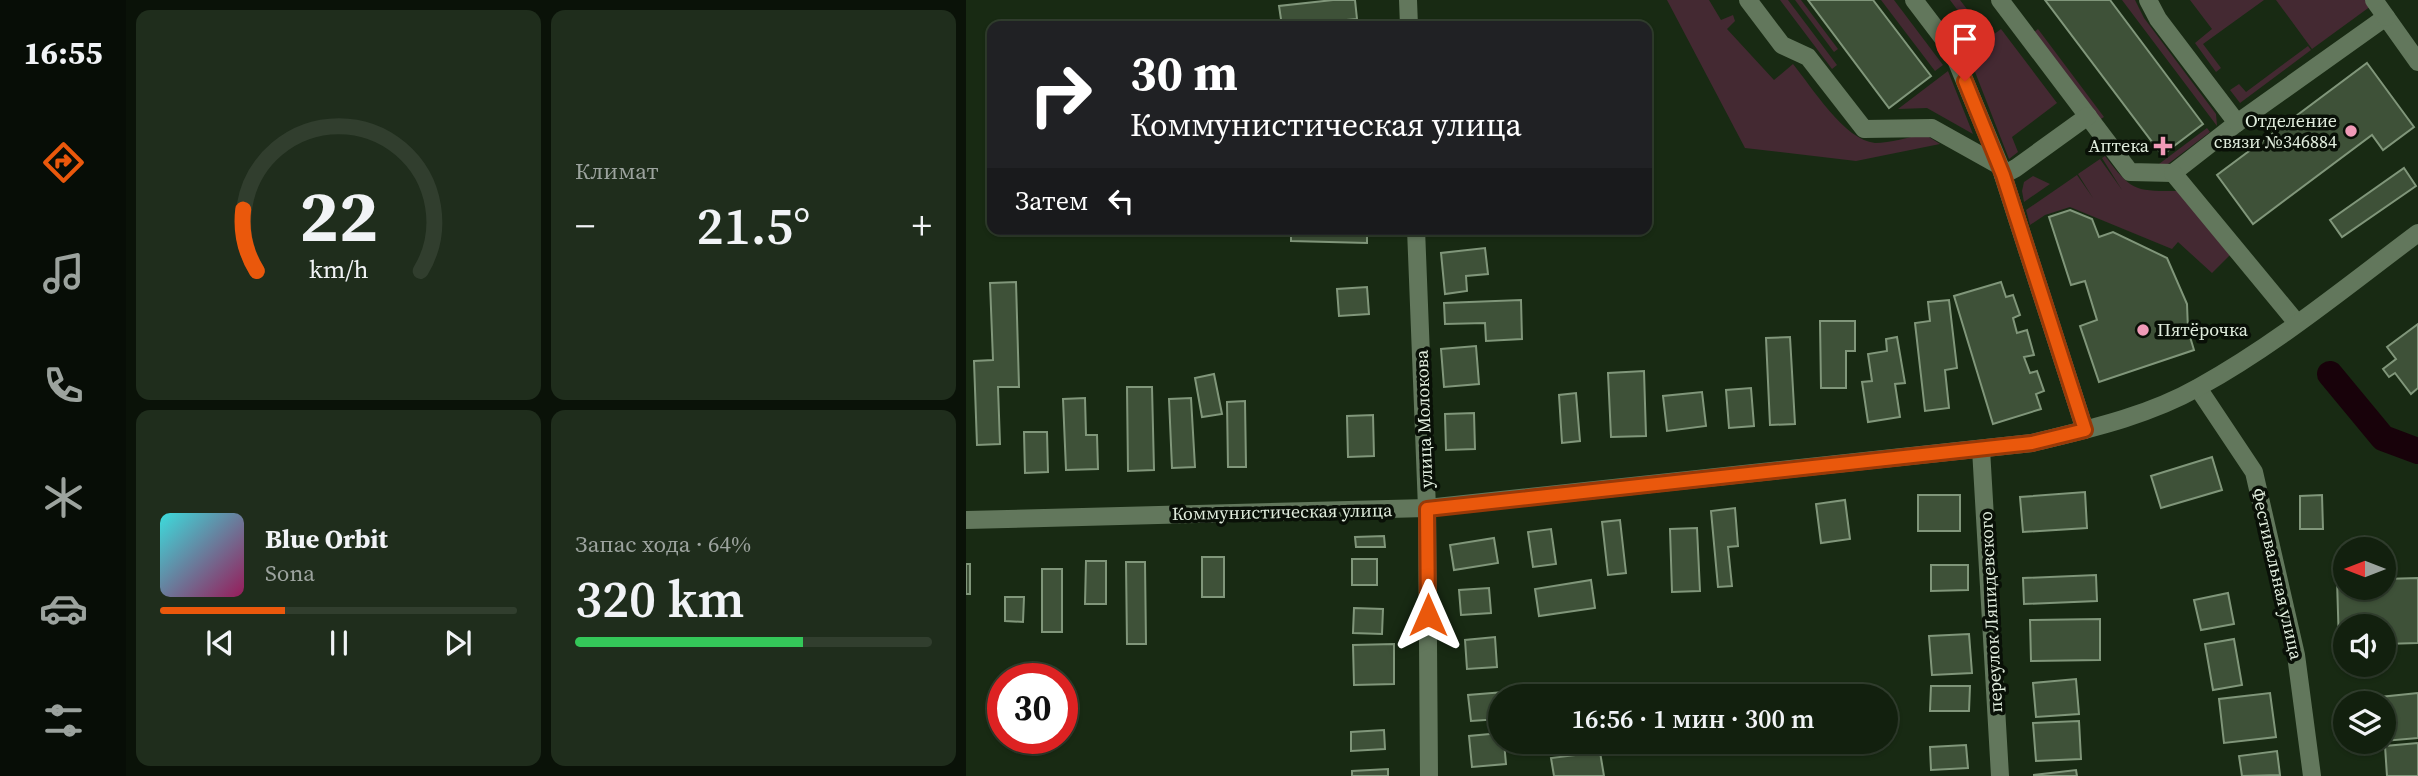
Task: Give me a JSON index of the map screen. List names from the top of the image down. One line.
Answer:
{"streets":{"street":["улица Молокова","Коммунистическая улица","Фестивальная улица","переулок Ляпидевского"]},"crossings":[["улица Молокова","Коммунистическая улица"],["Коммунистическая улица","Фестивальная улица"],["Коммунистическая улица","переулок Ляпидевского"]],"places":{"other":["Отделение связи №346884","Пятёрочка"],"health":["Аптека"]},"north":"left","page":{"tabs":"16:55","tile":["Климат",["Запас хода · 64%","320 km"]],"turn":["30 m","Коммунистическая улица"],"then":"Затем","heat":["−","21.5°","+"],"song":["Blue Orbit","Sona"],"limit":"30","trip":"16:56 · 1 мин · 300 m","gauge":["22","km/h"]}}
